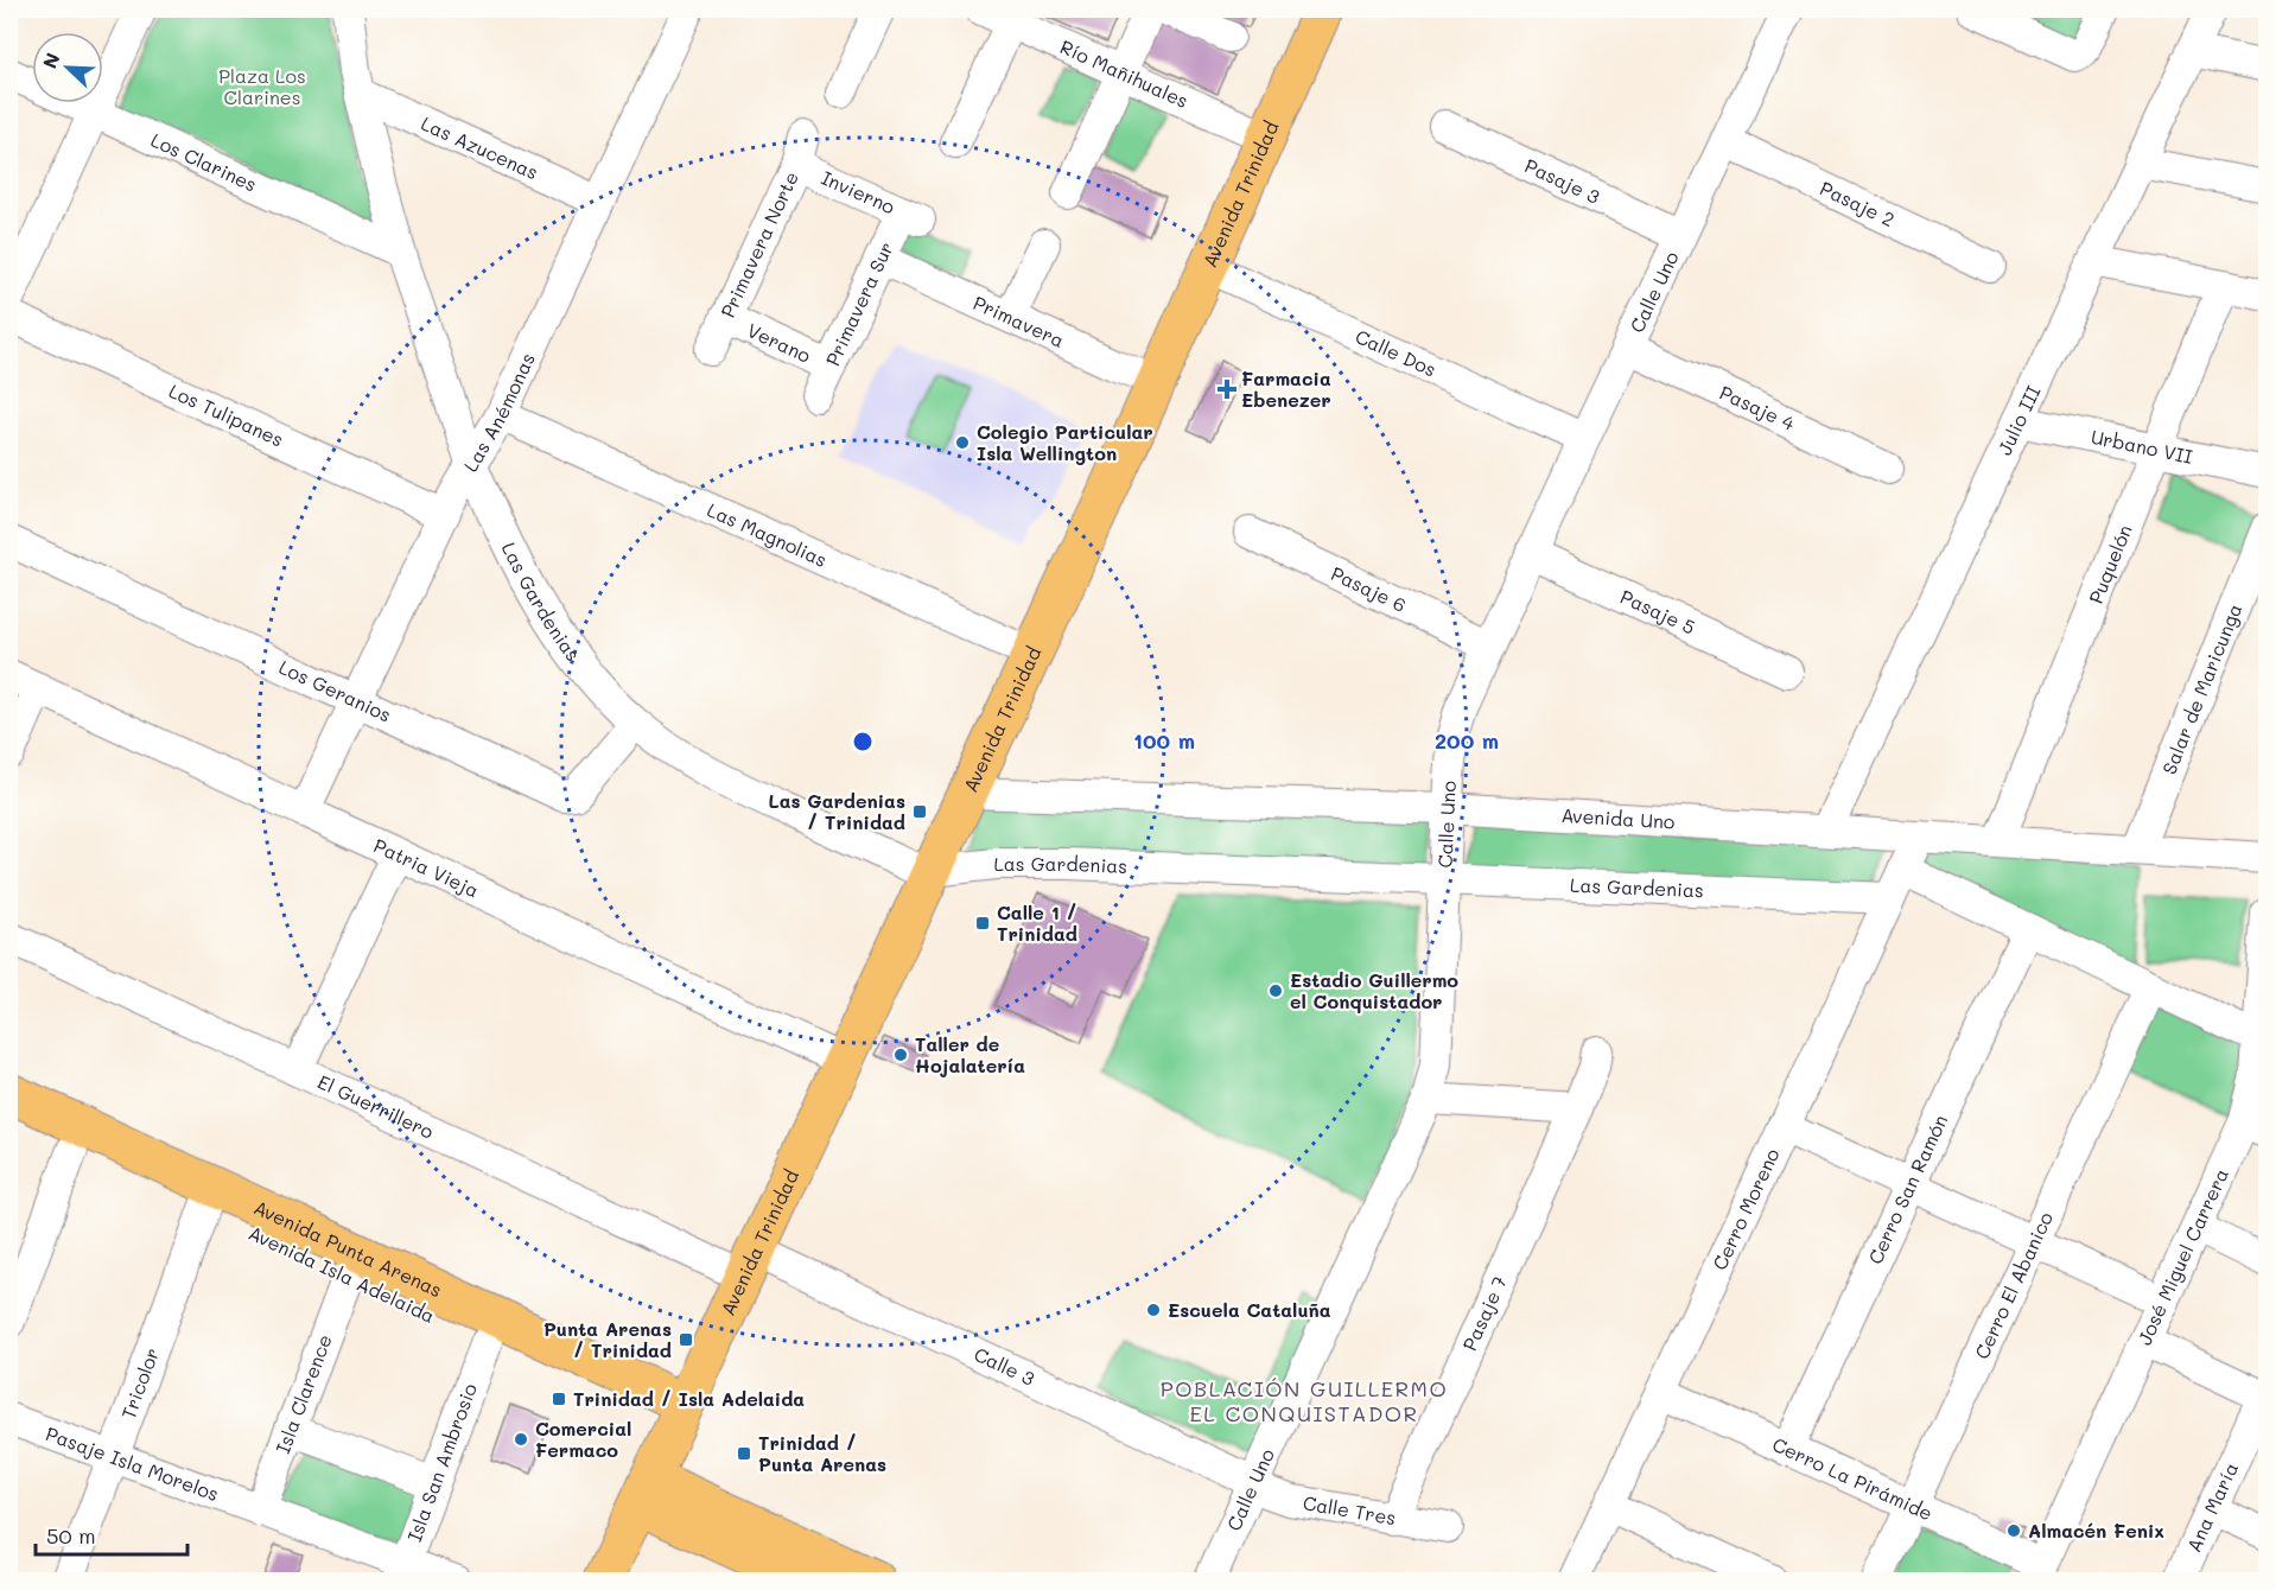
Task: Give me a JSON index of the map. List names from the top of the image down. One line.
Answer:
{"streets":{"main road":["Avenida Trinidad","Avenida Punta Arenas","Avenida Isla Adelaida"],"street":["Río Mañihuales","Las Azucenas","Los Clarines","Pasaje 3","Invierno","Pasaje 2","Primavera Norte","Calle Uno","Primavera Sur","Primavera","Verano","Calle Dos","Pasaje 4","Las Anémonas","Los Tulipanes","Julio III","Urbano VII","Las Magnolias","Puquelón","Pasaje 6","Las Gardenias","Pasaje 5","Salar de Maricunga","Los Geranios","Avenida Uno","Patria Vieja","El Guerrillero","Cerro San Ramón","Cerro Moreno","José Miguel Carrera","Cerro El Abanico","Pasaje 7","Calle 3","Tricolor","Isla Clarence","Isla San Ambrosio","Pasaje Isla Morelos","Cerro La Pirámide","Ana María","Calle Tres"]},"crossings":[["Río Mañihuales","Avenida Trinidad"],["Las Azucenas","Las Anémonas"],["Las Azucenas","Las Gardenias"],["Los Clarines","Las Gardenias"],["Pasaje 3","Calle Uno"],["Invierno","Primavera Norte"],["Invierno","Primavera Sur"],["Avenida Trinidad","Primavera"],["Avenida Trinidad","Calle Dos"],["Avenida Trinidad","Las Magnolias"],["Avenida Trinidad","Las Gardenias"],["Avenida Trinidad","Avenida Uno"],["Avenida Trinidad","Patria Vieja"],["Avenida Trinidad","El Guerrillero"],["Avenida Trinidad","Avenida Punta Arenas"],["Avenida Trinidad","Avenida Isla Adelaida"],["Avenida Trinidad","Calle 3"],["Pasaje 2","Calle Uno"],["Primavera Norte","Verano"],["Calle Uno","Calle Dos"],["Calle Uno","Pasaje 4"],["Calle Uno","Pasaje 6"],["Calle Uno","Las Gardenias"],["Calle Uno","Pasaje 5"],["Calle Uno","Avenida Uno"],["Calle Uno","Calle 3"],["Calle Uno","Calle Tres"],["Primavera Sur","Primavera"],["Primavera Sur","Verano"],["Las Anémonas","Los Tulipanes"],["Las Anémonas","Las Magnolias"],["Las Anémonas","Las Gardenias"],["Las Anémonas","Los Geranios"],["Las Anémonas","Patria Vieja"],["Julio III","Urbano VII"],["Julio III","Avenida Uno"],["Urbano VII","Puquelón"],["Puquelón","Avenida Uno"],["Las Gardenias","Los Geranios"],["Las Gardenias","Cerro Moreno"],["Salar de Maricunga","Avenida Uno"],["Avenida Uno","Cerro Moreno"],["El Guerrillero","Calle 3"],["Cerro San Ramón","Cerro La Pirámide"],["Cerro Moreno","Cerro La Pirámide"],["Avenida Punta Arenas","Avenida Isla Adelaida"],["Avenida Punta Arenas","Tricolor"],["José Miguel Carrera","Cerro La Pirámide"],["Avenida Isla Adelaida","Tricolor"],["Avenida Isla Adelaida","Isla Clarence"],["Avenida Isla Adelaida","Isla San Ambrosio"],["Cerro El Abanico","Cerro La Pirámide"],["Pasaje 7","Calle Tres"],["Calle 3","Calle Tres"],["Tricolor","Pasaje Isla Morelos"],["Isla Clarence","Pasaje Isla Morelos"],["Isla San Ambrosio","Pasaje Isla Morelos"]],"districts":["POBLACIÓN GUILLERMO EL CONQUISTADOR"],"parks":["Plaza Los Clarines"],"places":{"health":["Farmacia Ebenezer"],"other":["Colegio Particular Isla Wellington","Estadio Guillermo el Conquistador","Taller de Hojalatería","Escuela Cataluña","Comercial Fermaco","Almacén Fenix"],"transit":["Las Gardenias / Trinidad","Calle 1 / Trinidad","Punta Arenas / Trinidad","Trinidad / Isla Adelaida","Trinidad / Punta Arenas"]},"scale_bar":"50 m","north":"top left","rings":["100 m","200 m"]}
